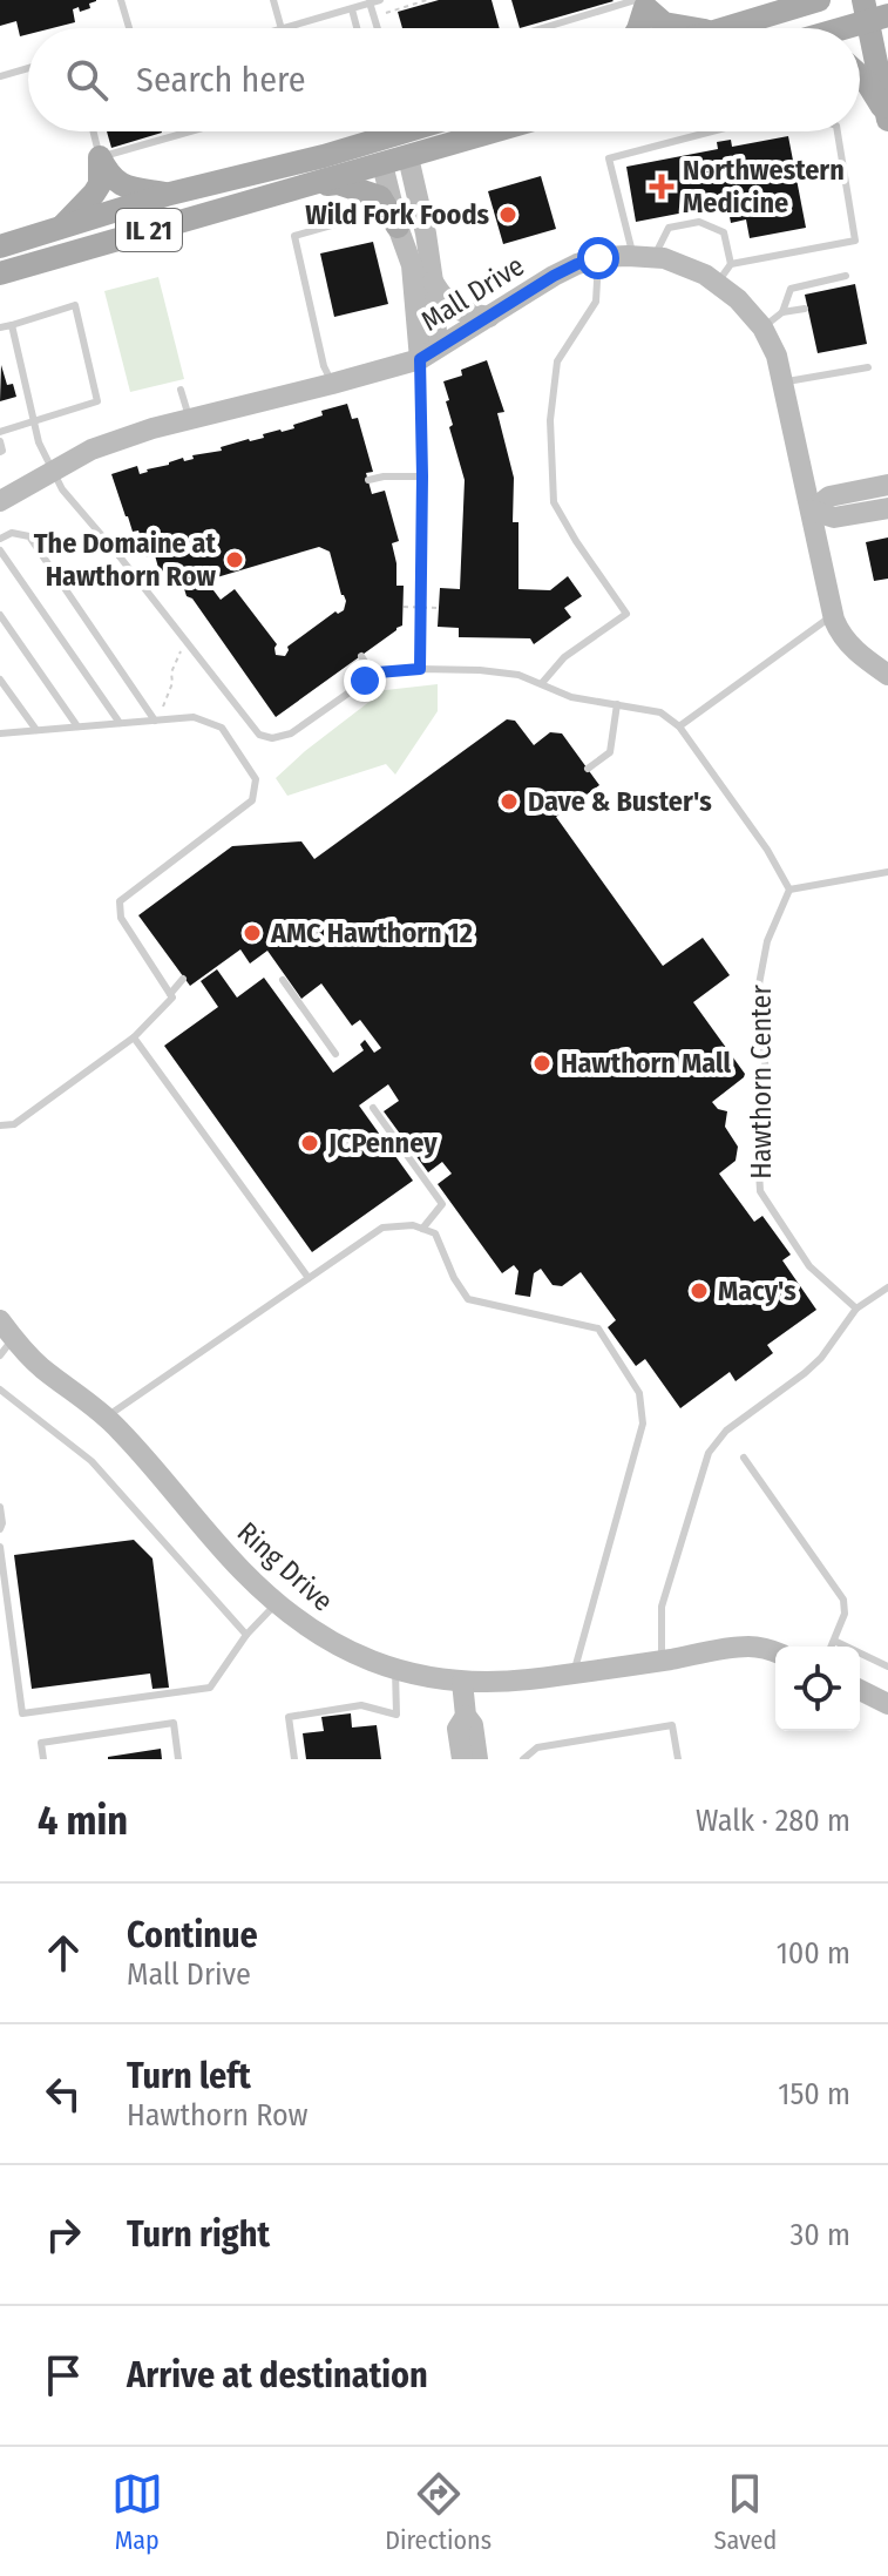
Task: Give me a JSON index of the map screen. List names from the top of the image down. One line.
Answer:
{"streets":{"main road":["IL 21"],"street":["Mall Drive","Ring Drive"],"lane":["Hawthorn Center"]},"places":{"health":["Northwestern Medicine"],"other":["Wild Fork Foods","The Domaine at Hawthorn Row","Dave & Buster's","AMC Hawthorn 12","Hawthorn Mall","JCPenney","Macy's"]},"page":{"search":"Search here","heading":["4 min","Walk · 280 m"],"list":[["Continue","Mall Drive","100 m"],["Turn left","Hawthorn Row","150 m"],["Turn right","30 m"],"Arrive at destination"],"nav":["Map","Directions","Saved"]}}
